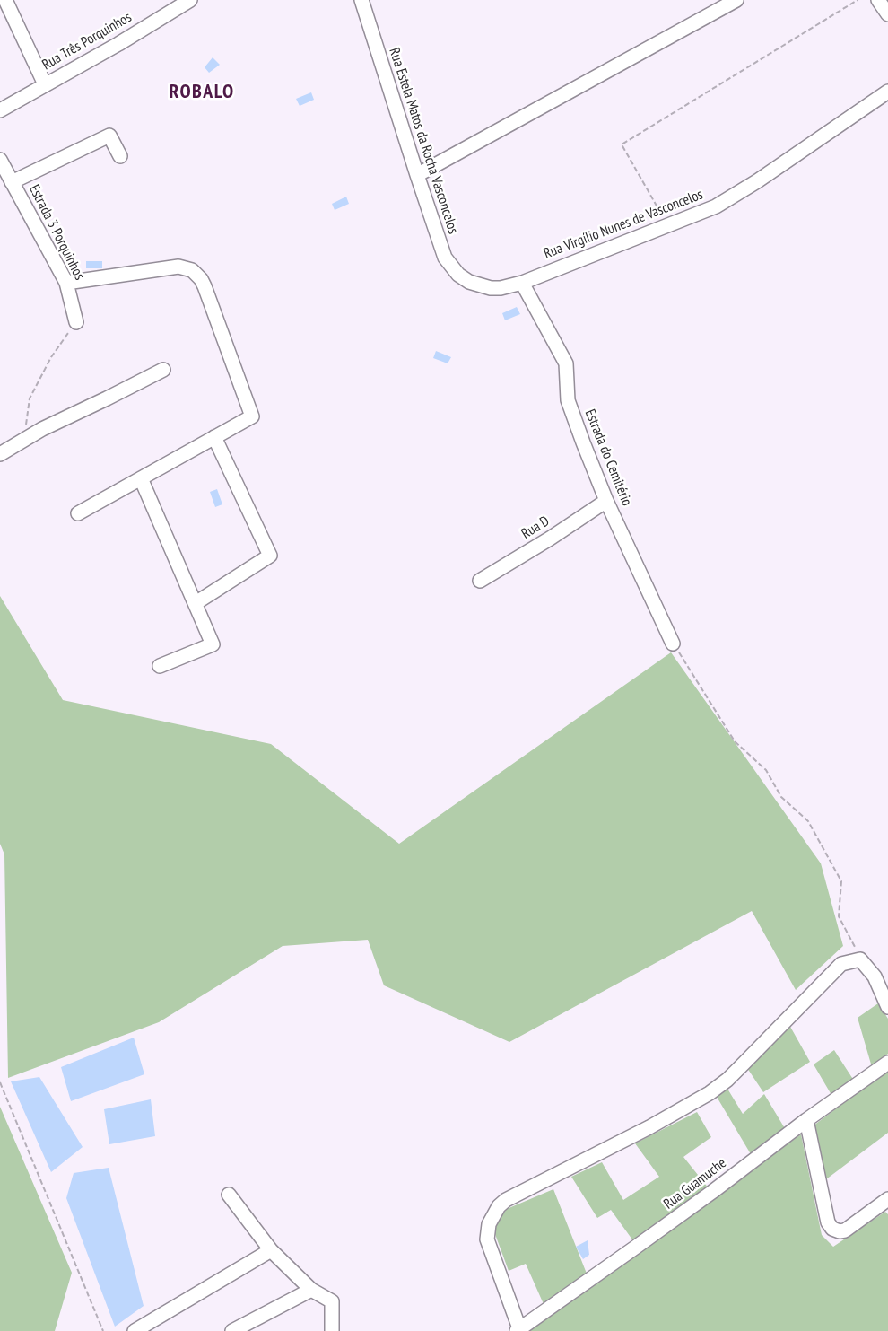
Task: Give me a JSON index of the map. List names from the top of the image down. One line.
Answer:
{"streets":{"street":["Rua Três Porquinhos","Rua Estela Matos da Rocha Vasconcelos","Rua Virgílio Nunes de Vasconcelos","Estrada 3 Porquinhos","Estrada do Cemitério","Rua D","Rua Guamuche"]},"crossings":[["Rua Estela Matos da Rocha Vasconcelos","Rua Virgílio Nunes de Vasconcelos"],["Rua Virgílio Nunes de Vasconcelos","Estrada do Cemitério"],["Estrada do Cemitério","Rua D"]],"districts":["ROBALO"]}
